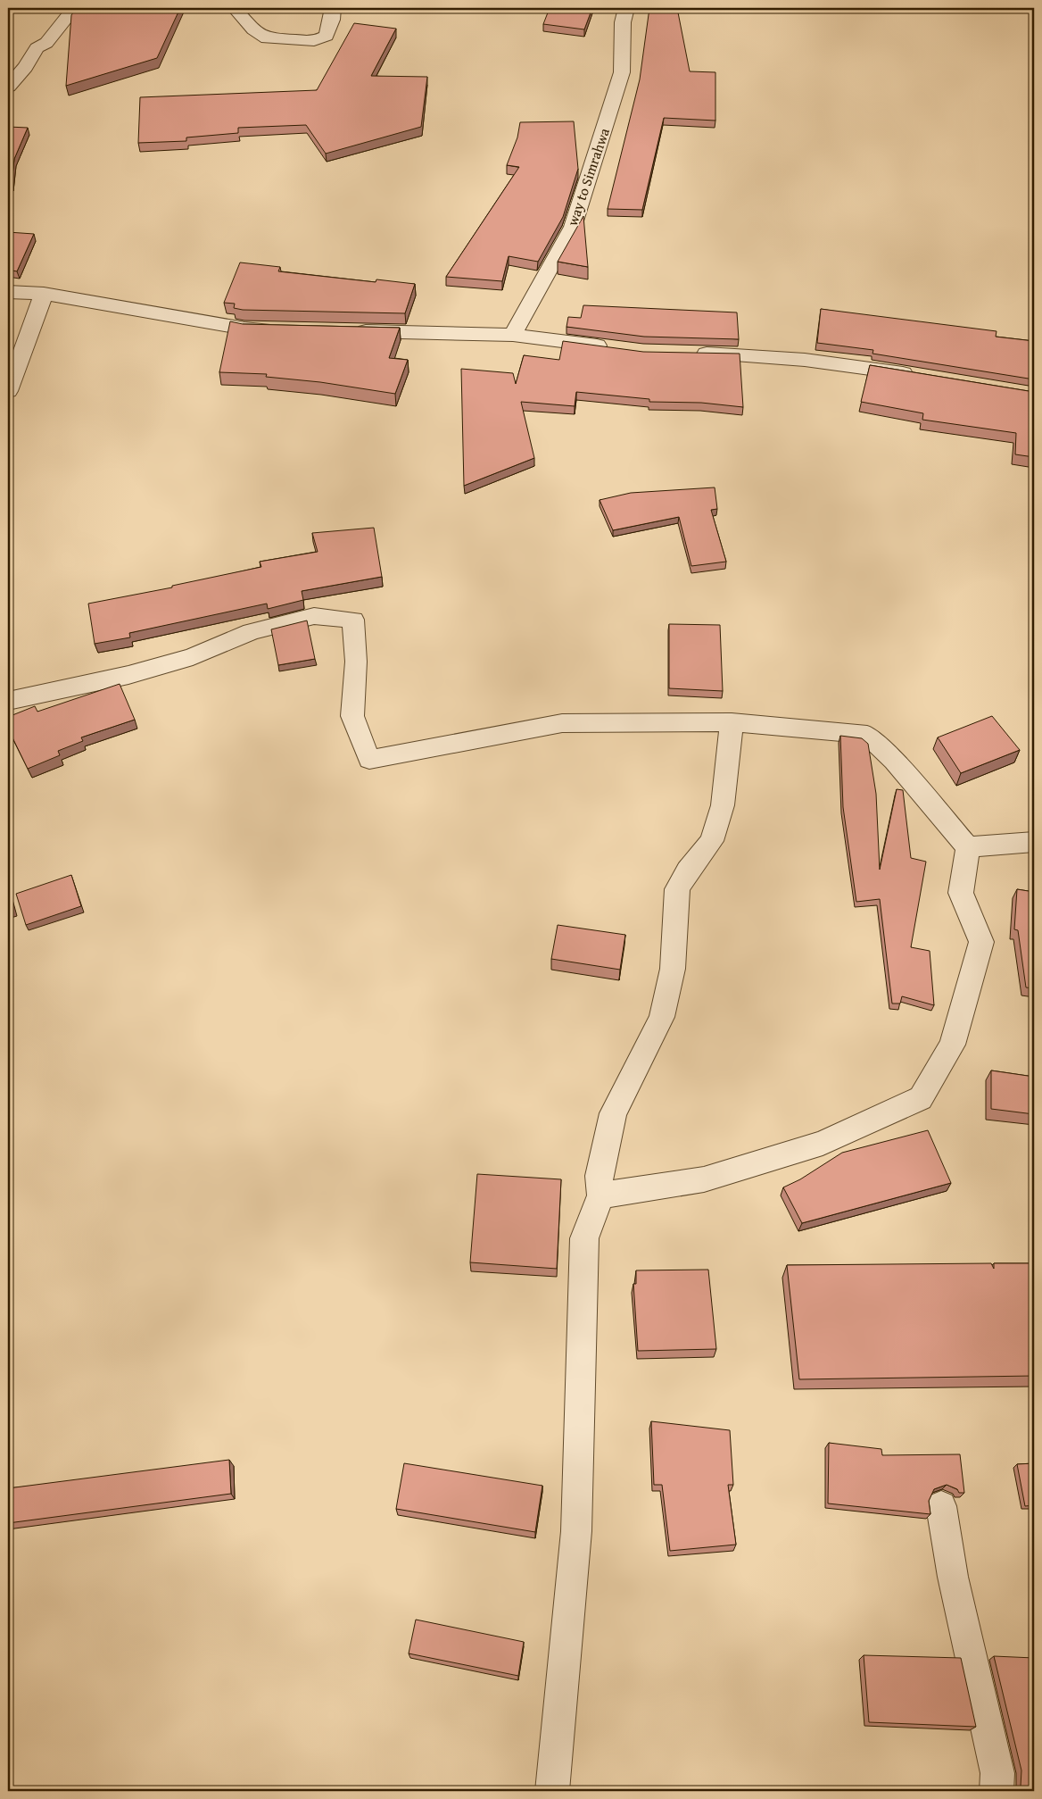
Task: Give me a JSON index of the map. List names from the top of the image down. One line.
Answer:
{"streets":{"street":["way to Simrahwa"]}}
